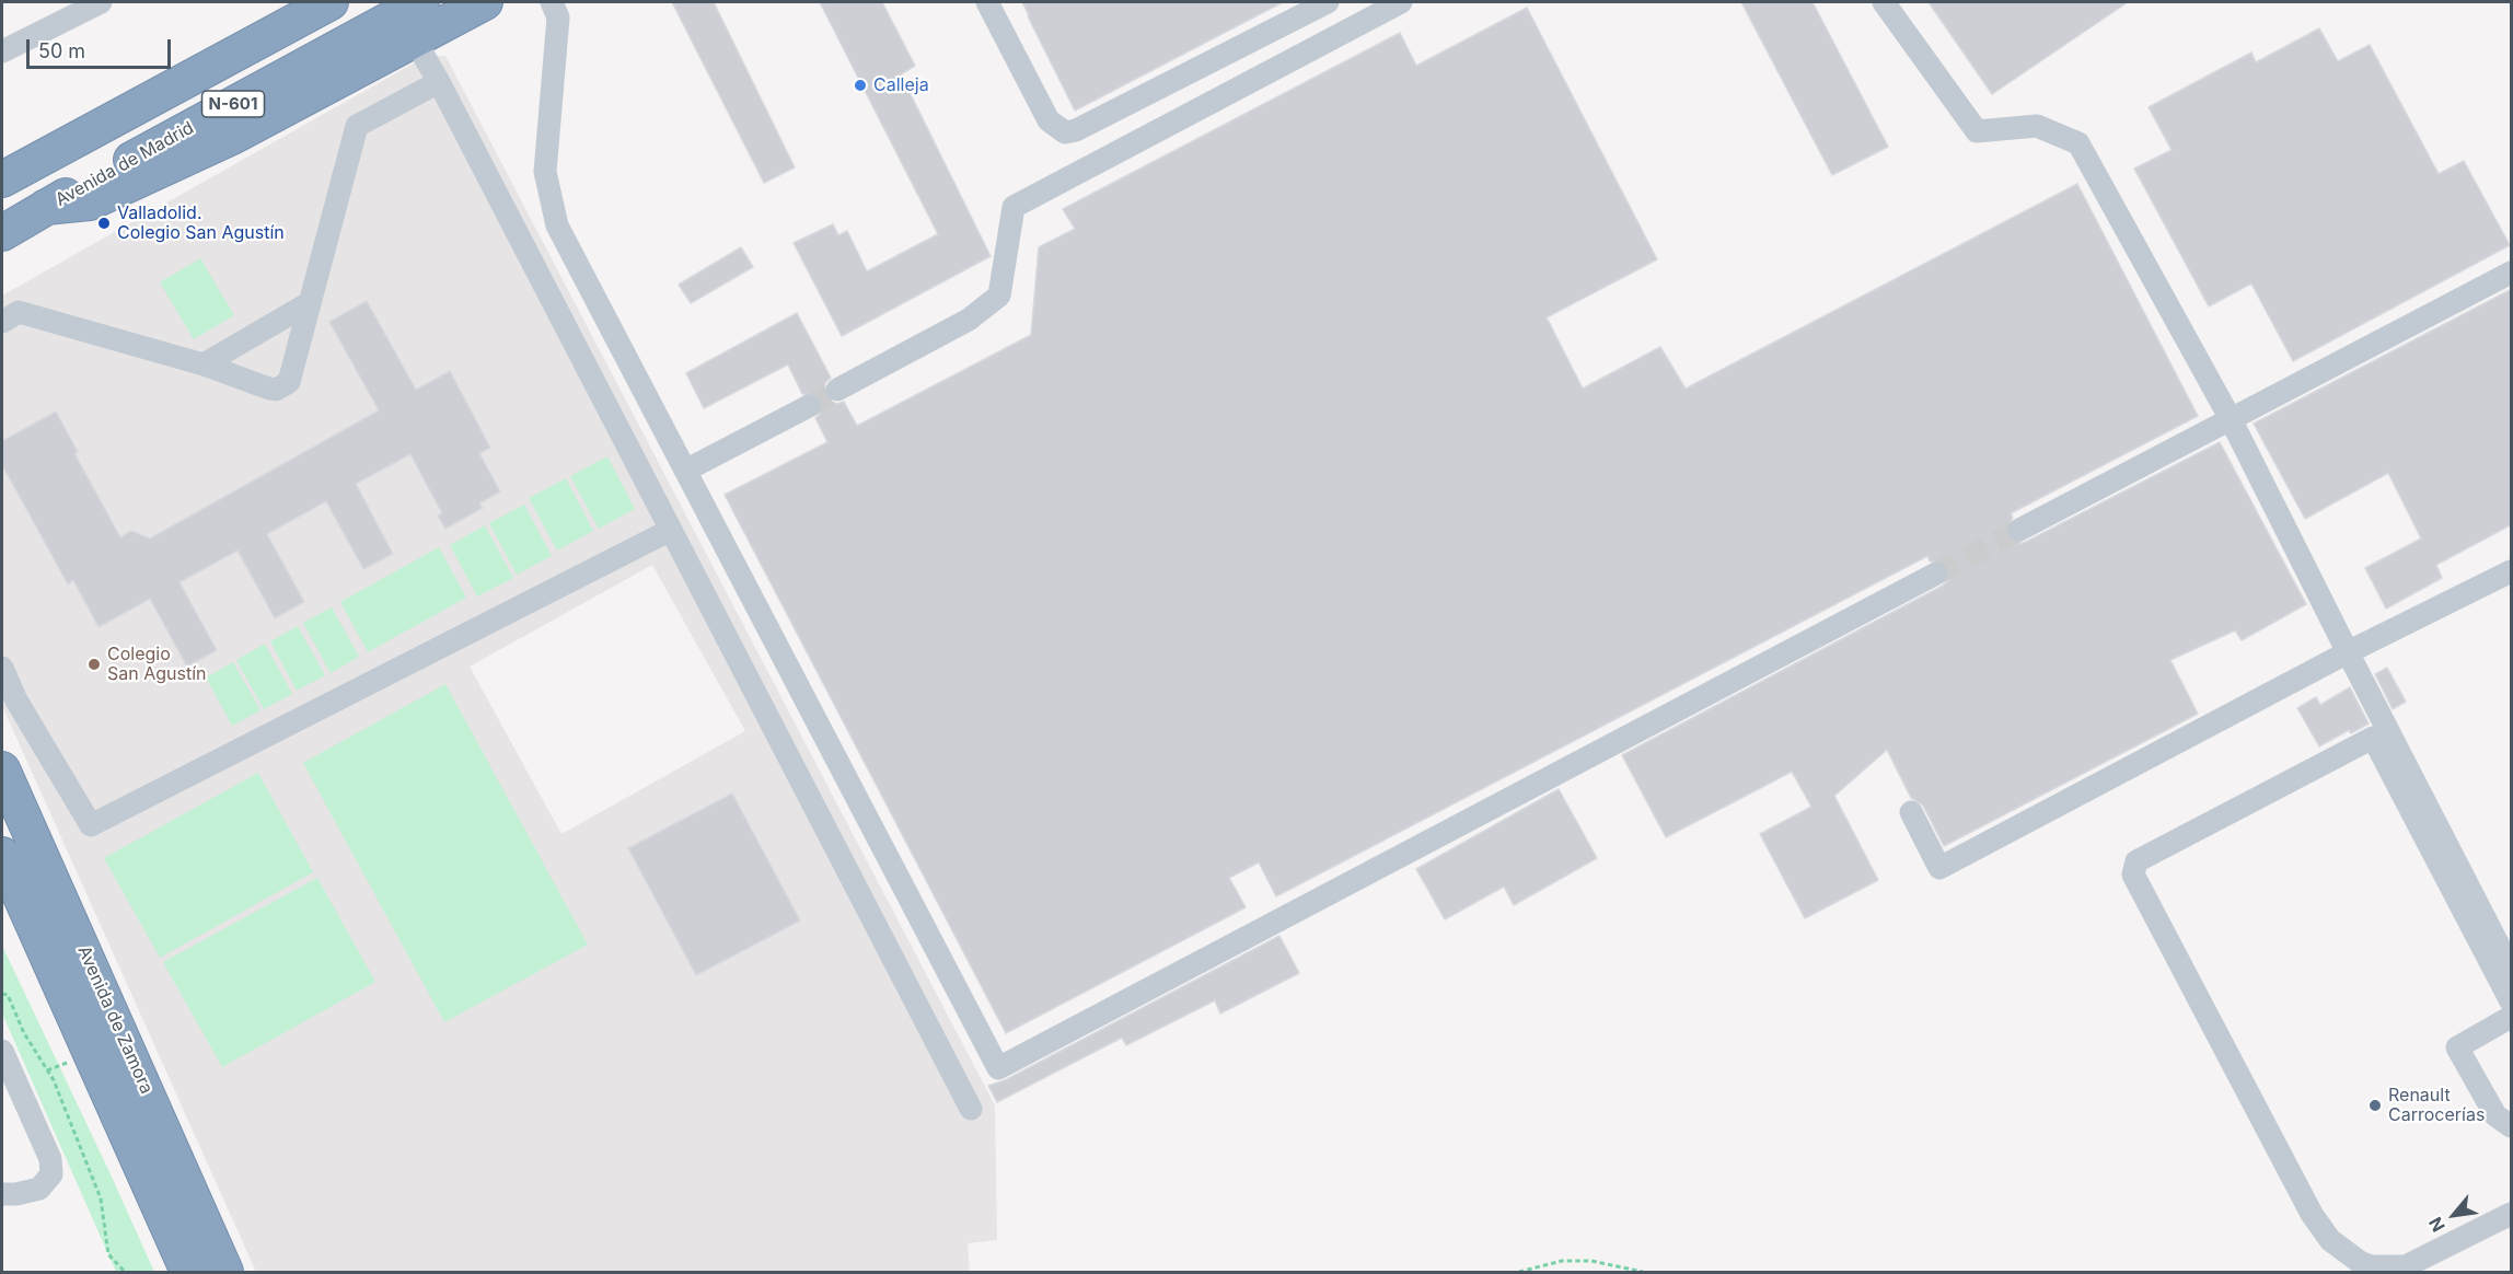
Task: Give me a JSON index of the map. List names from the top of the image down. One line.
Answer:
{"streets":{"highway":["N-601","Avenida de Madrid","Avenida de Zamora"]},"places":["Calleja","Valladolid. Colegio San Agustín","Colegio San Agustín","Renault Carrocerías"],"scale_bar":"50 m","north":"bottom left"}
